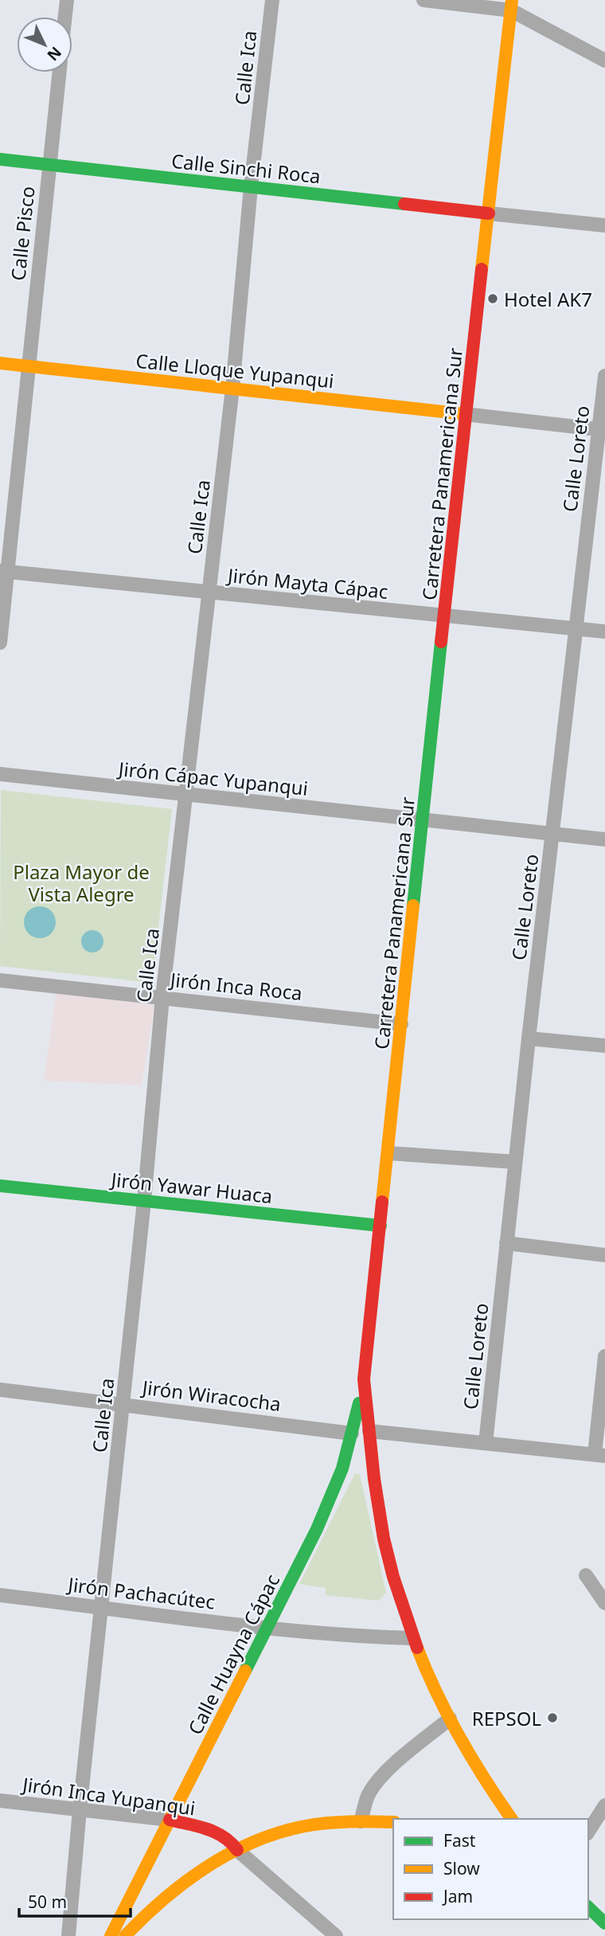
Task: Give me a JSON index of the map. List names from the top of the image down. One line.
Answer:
{"streets":{"main road":["Calle Sinchi Roca","Calle Lloque Yupanqui","Carretera Panamericana Sur","Jirón Yawar Huaca","Calle Huayna Cápac","Jirón Inca Yupanqui"],"street":["Calle Ica","Calle Pisco","Calle Loreto","Jirón Mayta Cápac","Jirón Cápac Yupanqui","Jirón Inca Roca","Jirón Wiracocha","Jirón Pachacútec"]},"crossings":[["Calle Ica","Calle Sinchi Roca"],["Calle Ica","Calle Lloque Yupanqui"],["Calle Ica","Jirón Mayta Cápac"],["Calle Ica","Jirón Cápac Yupanqui"],["Calle Ica","Jirón Inca Roca"],["Calle Ica","Jirón Yawar Huaca"],["Calle Ica","Jirón Wiracocha"],["Calle Ica","Jirón Pachacútec"],["Calle Ica","Jirón Inca Yupanqui"],["Calle Sinchi Roca","Calle Pisco"],["Calle Sinchi Roca","Carretera Panamericana Sur"],["Calle Pisco","Calle Lloque Yupanqui"],["Calle Pisco","Jirón Mayta Cápac"],["Calle Lloque Yupanqui","Carretera Panamericana Sur"],["Calle Loreto","Jirón Mayta Cápac"],["Calle Loreto","Jirón Cápac Yupanqui"],["Carretera Panamericana Sur","Jirón Mayta Cápac"],["Carretera Panamericana Sur","Jirón Cápac Yupanqui"],["Carretera Panamericana Sur","Jirón Inca Roca"],["Carretera Panamericana Sur","Jirón Yawar Huaca"],["Carretera Panamericana Sur","Jirón Pachacútec"],["Carretera Panamericana Sur","Calle Huayna Cápac"],["Jirón Wiracocha","Calle Huayna Cápac"],["Jirón Pachacútec","Calle Huayna Cápac"],["Calle Huayna Cápac","Jirón Inca Yupanqui"]],"parks":["Plaza Mayor de Vista Alegre"],"places":["Hotel AK7","REPSOL"],"legend":["Fast","Slow","Jam"],"scale_bar":"50 m","north":"bottom right"}
